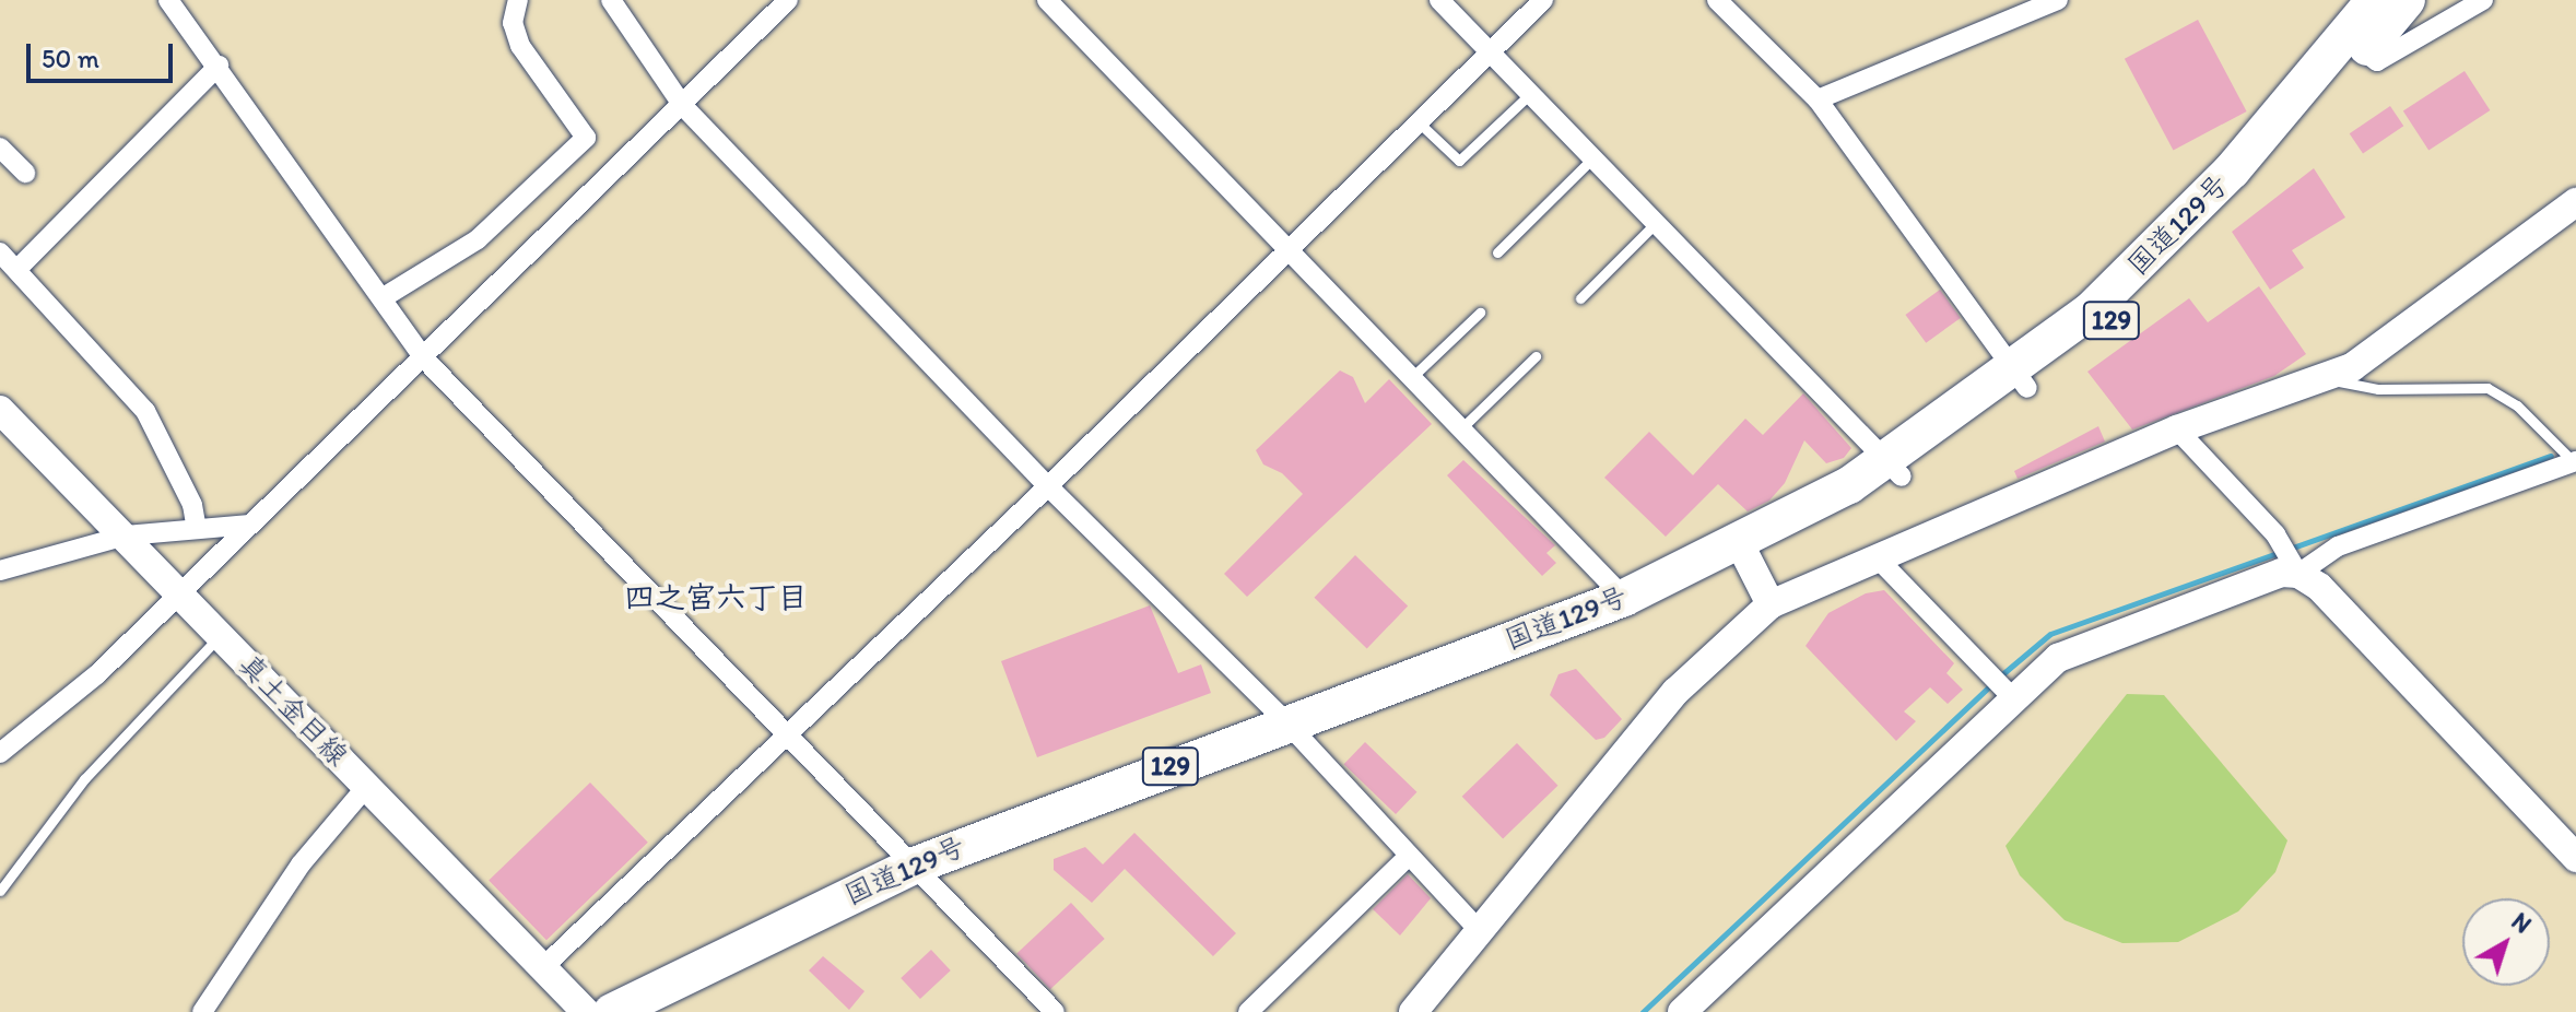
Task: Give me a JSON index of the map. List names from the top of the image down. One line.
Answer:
{"streets":{"highway":["国道129号","129"],"street":["真土金目線"]},"districts":["四之宮六丁目"],"scale_bar":"50 m","north":"top right"}
